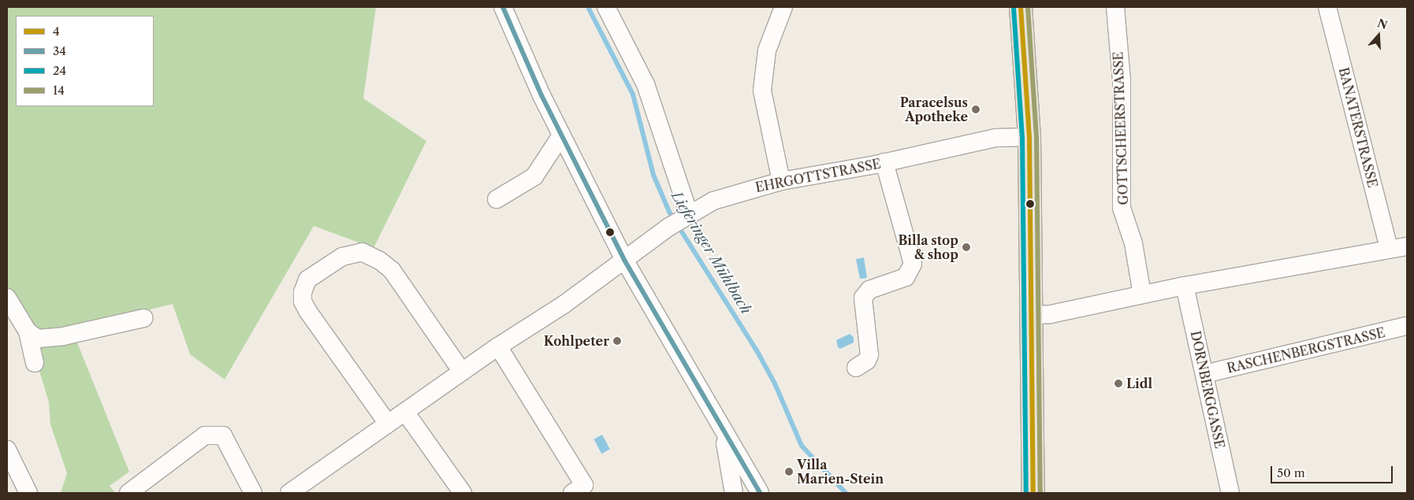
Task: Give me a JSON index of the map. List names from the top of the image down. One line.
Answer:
{"streets":{"street":["BANATERSTRASSE","GOTTSCHEERSTRASSE","EHRGOTTSTRASSE","RASCHENBERGSTRASSE","DORNBERGGASSE"]},"crossings":[["RASCHENBERGSTRASSE","DORNBERGGASSE"]],"water":["Lieferinger Mühlbach"],"places":["Paracelsus Apotheke","Billa stop & shop","Kohlpeter","Lidl","Villa Marien-Stein"],"lines":["transit line 4","transit line 34","transit line 14","transit line 24"],"legend":["4","34","24","14"],"scale_bar":"50 m","north":"top"}
